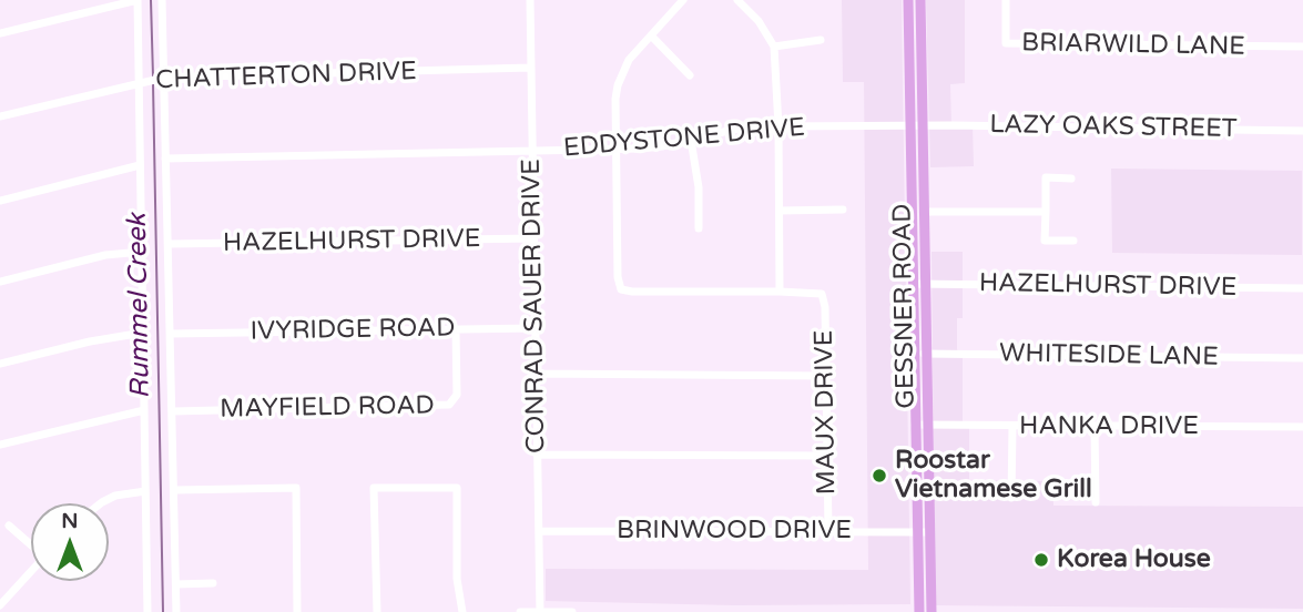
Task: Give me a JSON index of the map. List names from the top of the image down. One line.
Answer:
{"streets":{"main road":["GESSNER ROAD"],"street":["BRIARWILD LANE","CHATTERTON DRIVE","LAZY OAKS STREET","EDDYSTONE DRIVE","HAZELHURST DRIVE","CONRAD SAUER DRIVE","IVYRIDGE ROAD","WHITESIDE LANE","MAYFIELD ROAD","MAUX DRIVE","HANKA DRIVE","BRINWOOD DRIVE"]},"crossings":[["CHATTERTON DRIVE","CONRAD SAUER DRIVE"],["LAZY OAKS STREET","EDDYSTONE DRIVE"],["LAZY OAKS STREET","GESSNER ROAD"],["EDDYSTONE DRIVE","CONRAD SAUER DRIVE"],["EDDYSTONE DRIVE","GESSNER ROAD"],["HAZELHURST DRIVE","CONRAD SAUER DRIVE"],["HAZELHURST DRIVE","GESSNER ROAD"],["CONRAD SAUER DRIVE","IVYRIDGE ROAD"],["CONRAD SAUER DRIVE","BRINWOOD DRIVE"],["GESSNER ROAD","WHITESIDE LANE"],["GESSNER ROAD","HANKA DRIVE"],["GESSNER ROAD","BRINWOOD DRIVE"],["IVYRIDGE ROAD","MAYFIELD ROAD"],["MAUX DRIVE","BRINWOOD DRIVE"]],"water":["Rummel Creek"],"places":["Roostar Vietnamese Grill","Korea House"],"north":"top"}
